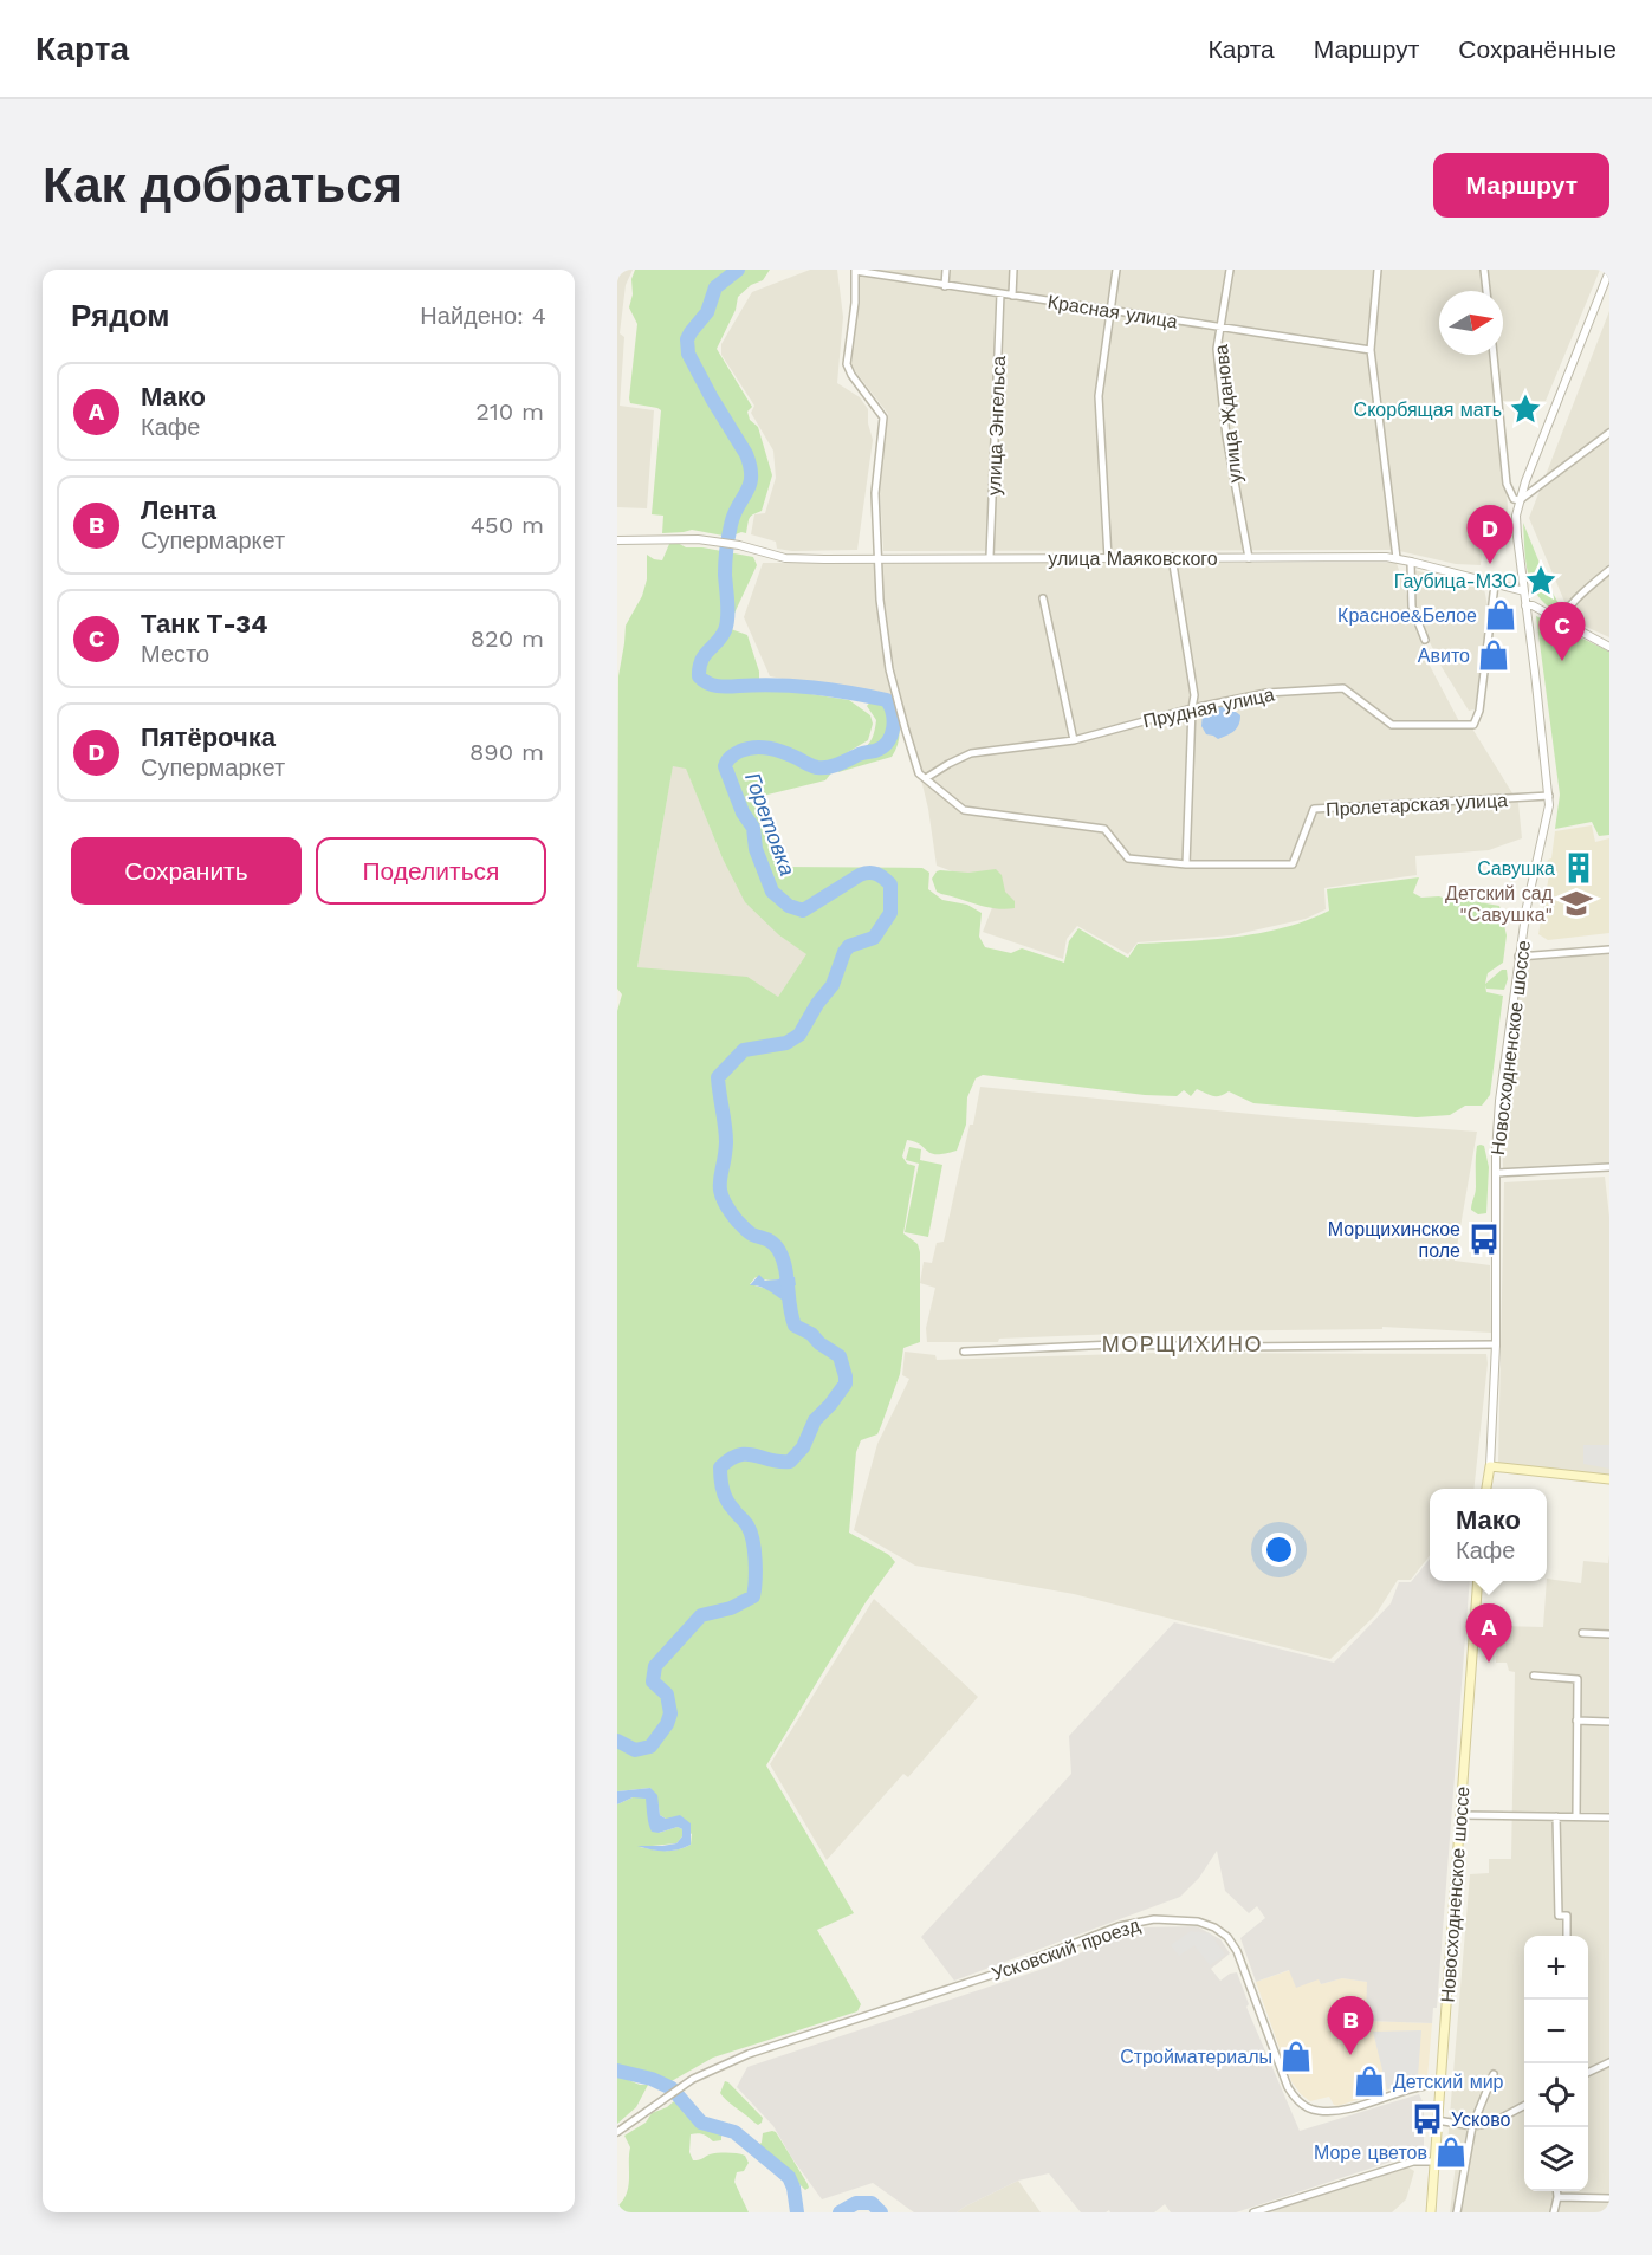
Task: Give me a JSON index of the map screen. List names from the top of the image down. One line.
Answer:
{"streets":{"main road":["Новосходненское шоссе"],"street":["Красная улица","улица Жданова","улица Энгельса","улица Маяковского","Прудная улица","Пролетарская улица","Усковский проезд"]},"crossings":[["Красная улица","улица Жданова"],["Красная улица","улица Энгельса"],["улица Жданова","улица Маяковского"],["улица Энгельса","улица Маяковского"],["улица Маяковского","Прудная улица"],["улица Маяковского","Новосходненское шоссе"],["Прудная улица","Пролетарская улица"],["Пролетарская улица","Новосходненское шоссе"],["Новосходненское шоссе","Усковский проезд"]],"districts":["МОРЩИХИНО"],"water":["Горетовка"],"places":{"place":["Скорбящая мать","Гаубица-МЗО"],"shop":["Красное&Белое","Авито","Стройматериалы","Детский мир","Море цветов"],"building":["Савушка"],"school or university":["Детский сад \"Савушка\""],"bus stop":["Морщихинское поле","Усково"]},"north":"right","page":{"header":"Карта","nav":["Карта","Маршрут","Сохранённые"],"buttons":["Маршрут",["Сохранить","Поделиться"]],"title":"Как добраться","heading":["Рядом","Найдено: 4"],"list":[{"mark":"A","name":"Мако","note":"Кафе","value":"210 m"},{"mark":"B","name":"Лента","note":"Супермаркет","value":"450 m"},{"mark":"C","name":"Танк Т-34","note":"Место","value":"820 m"},{"mark":"D","name":"Пятёрочка","note":"Супермаркет","value":"890 m"}],"pins":["D","C","A","B"],"popup":["Мако","Кафе"],"map_buttons":["+","−"]}}
